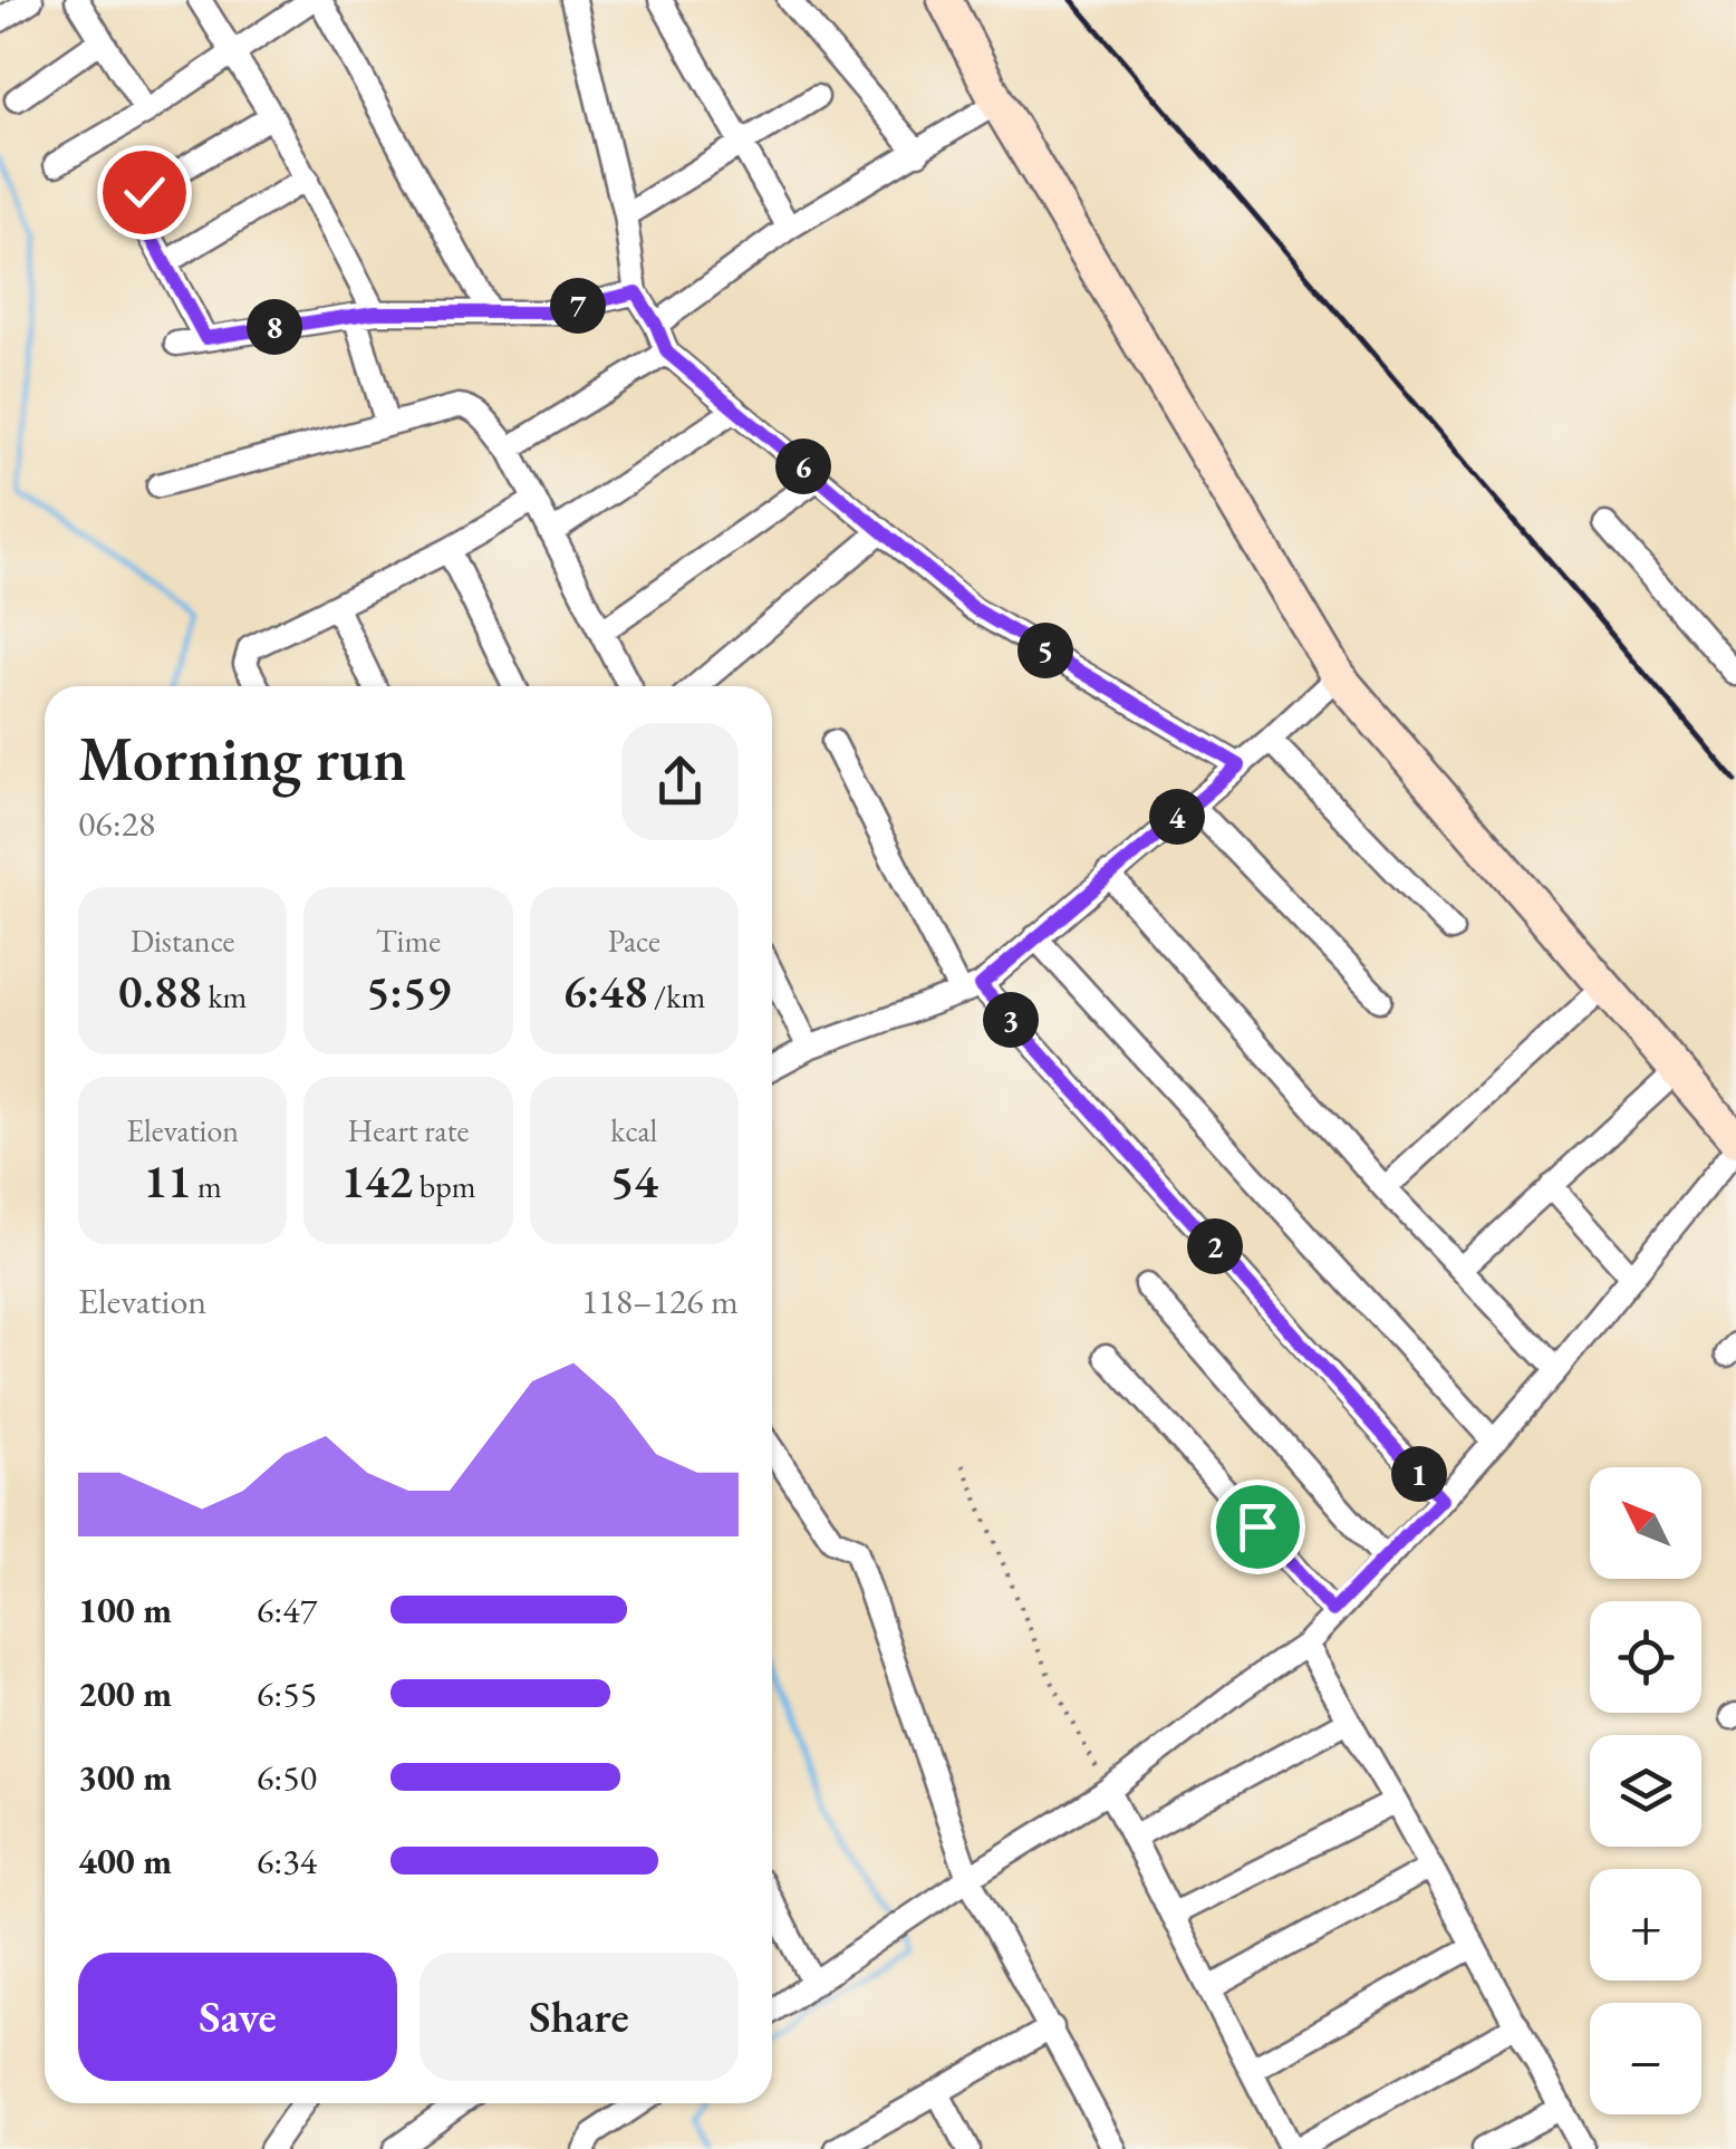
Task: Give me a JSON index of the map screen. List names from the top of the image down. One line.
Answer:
{"north":"top left","page":{"pins":["7","8","6","5","4","3","2","1"],"heading":["Morning run","06:28"],"stats":[["Distance","0.88 km"],["Time","5:59"],["Pace","6:48 /km"],["Elevation","11 m"],["Heart rate","142 bpm"],["kcal","54"]],"chart":["Elevation","118–126 m"],"map_buttons":["+","−"],"list":[{"name":"100 m","note":"6:47"},{"name":"200 m","note":"6:55"},{"name":"300 m","note":"6:50"},{"name":"400 m","note":"6:34"}],"buttons":["Save","Share"]}}
